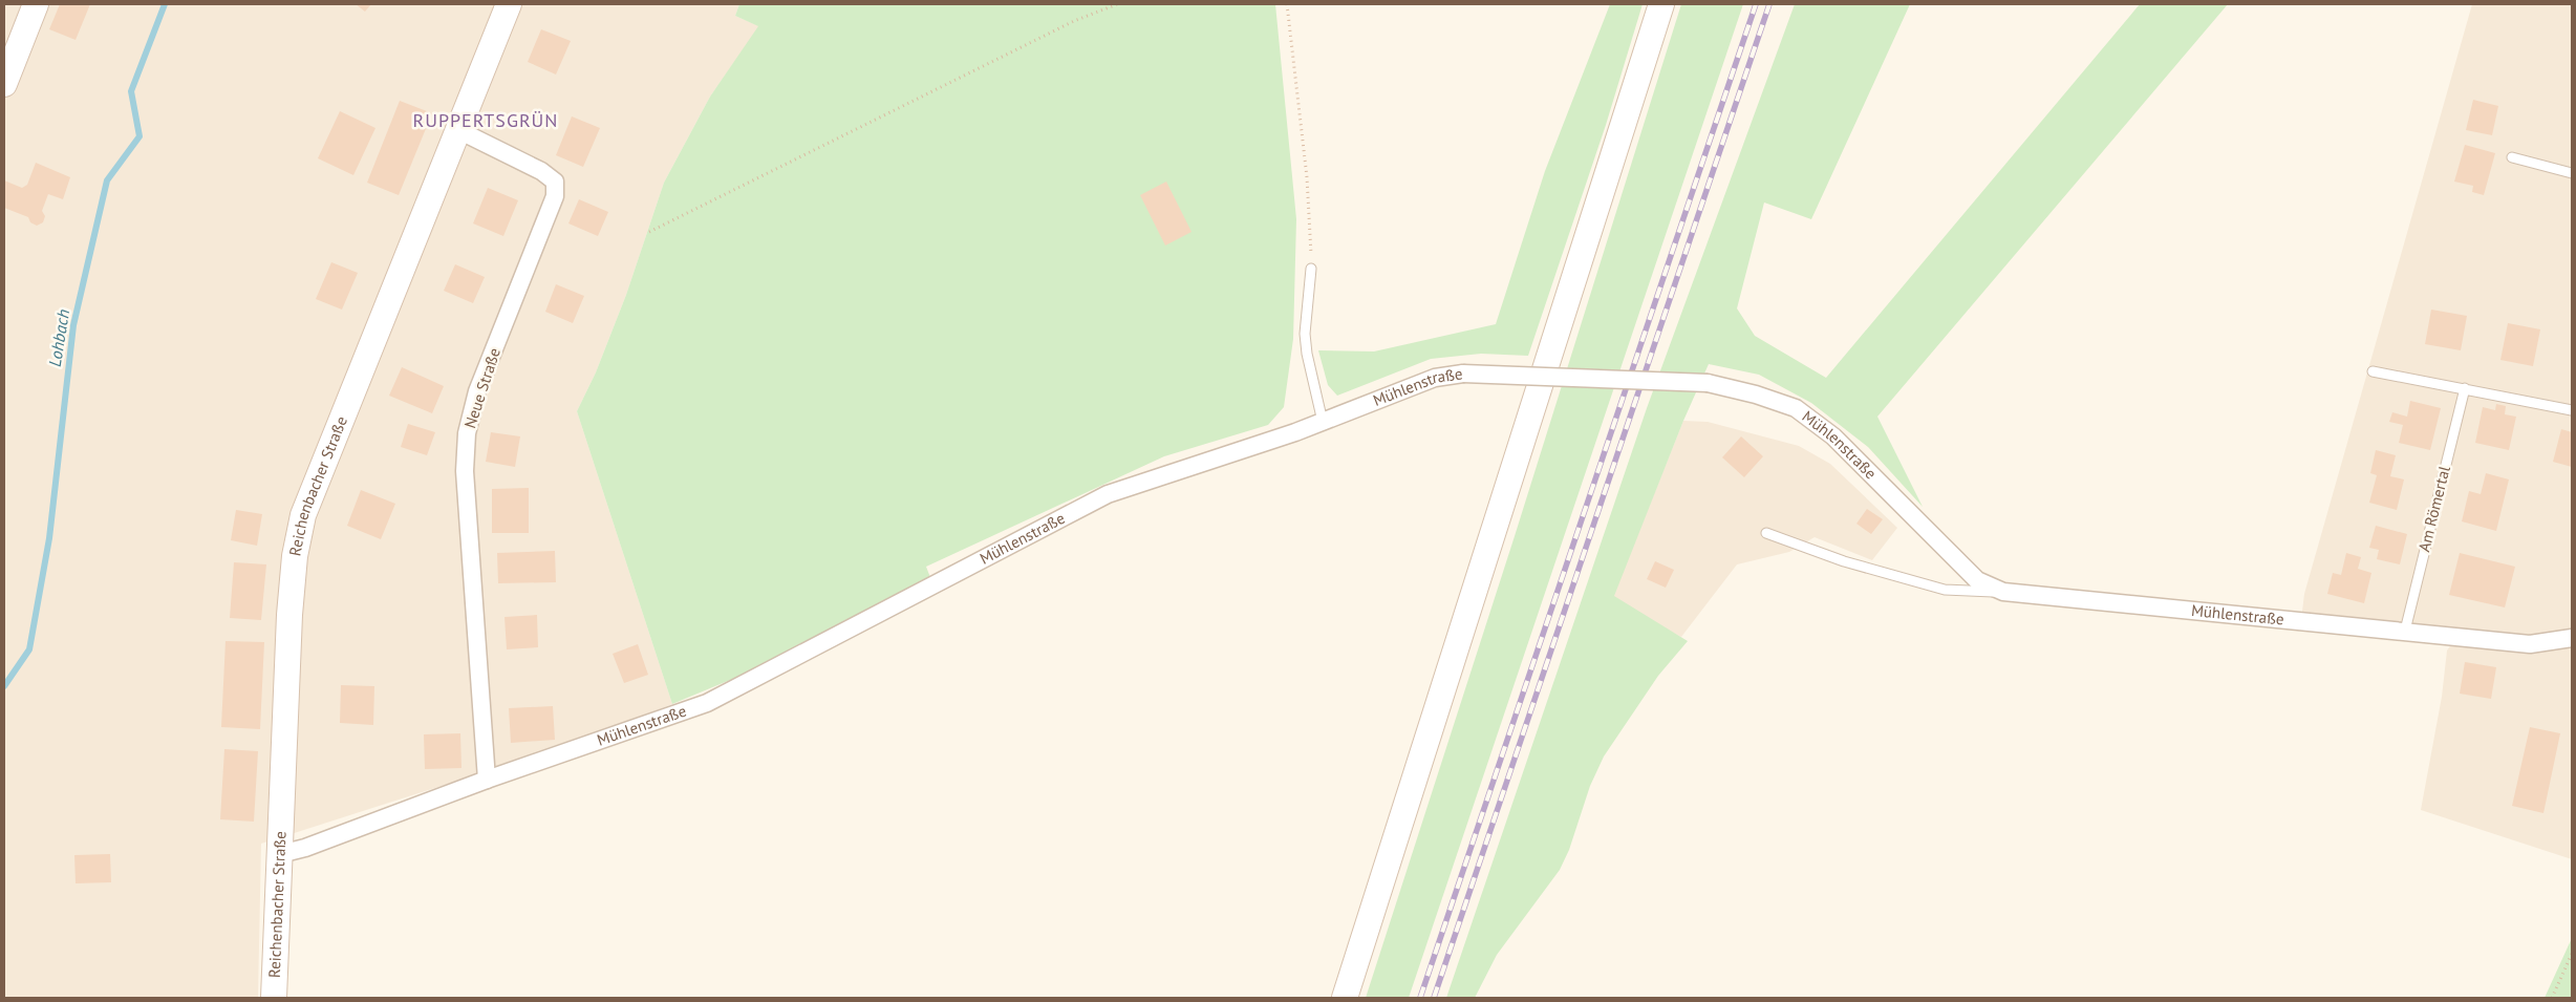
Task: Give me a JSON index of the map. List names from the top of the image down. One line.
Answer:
{"streets":{"street":["Neue Straße","Mühlenstraße","Reichenbacher Straße"],"lane":["Am Römertal"]},"crossings":[["Neue Straße","Mühlenstraße"],["Neue Straße","Reichenbacher Straße"],["Mühlenstraße","Reichenbacher Straße"],["Mühlenstraße","Am Römertal"]],"districts":["RUPPERTSGRÜN"],"water":["Lohbach"]}
